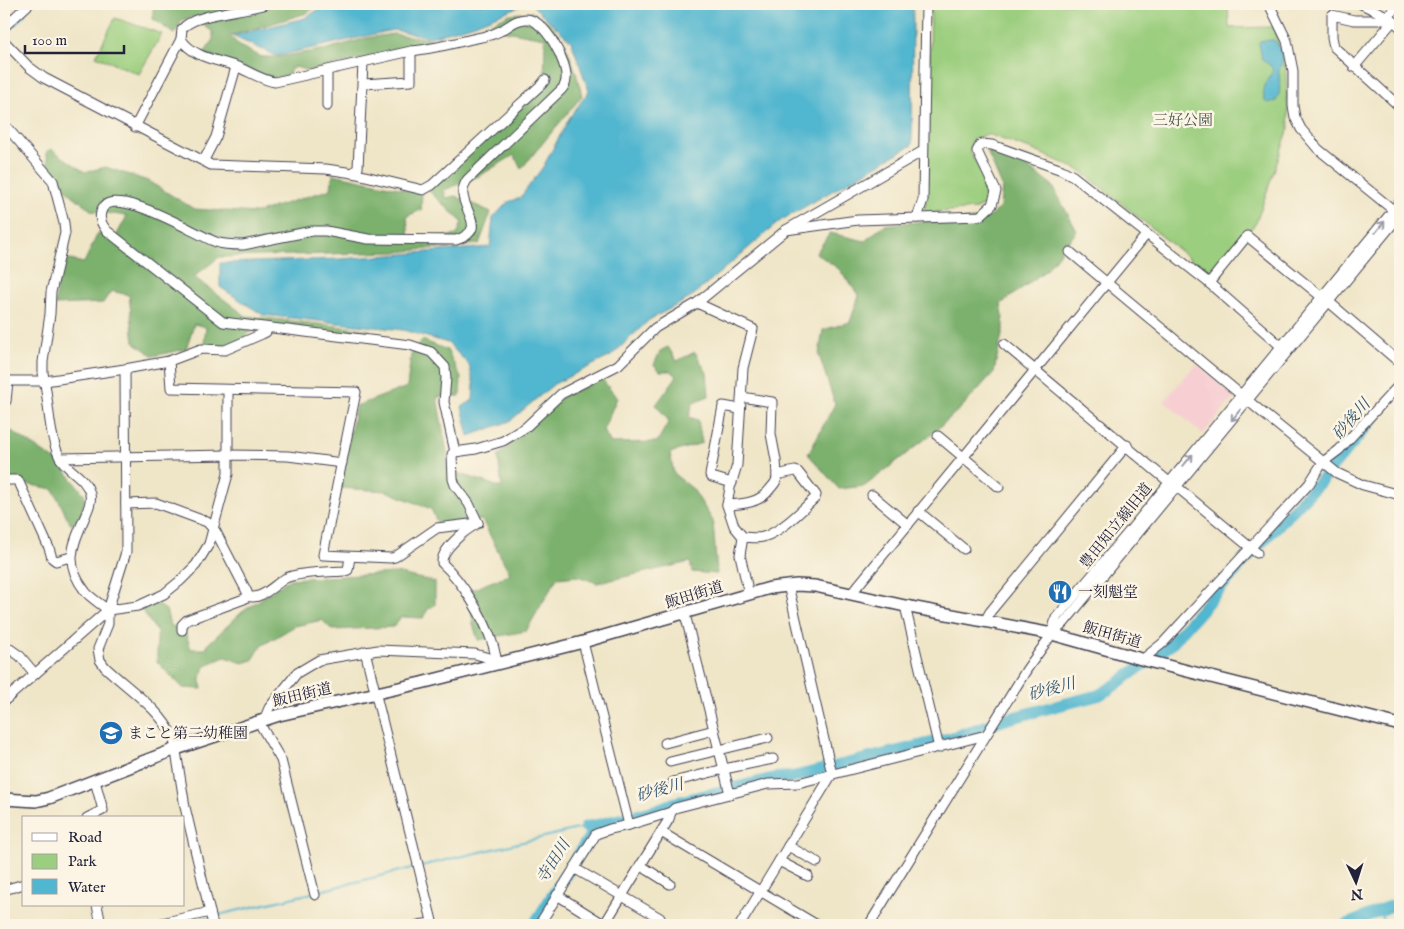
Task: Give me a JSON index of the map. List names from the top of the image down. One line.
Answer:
{"streets":{"main road":["飯田街道"],"street":["豊田知立線旧道"]},"crossings":[["豊田知立線旧道","飯田街道"]],"water":["砂後川","寺田川"],"parks":["三好公園"],"places":{"restaurant":["一刻魁堂"],"school or university":["まこと第二幼稚園"]},"legend":["Road","Park","Water"],"scale_bar":"100 m","north":"bottom"}
